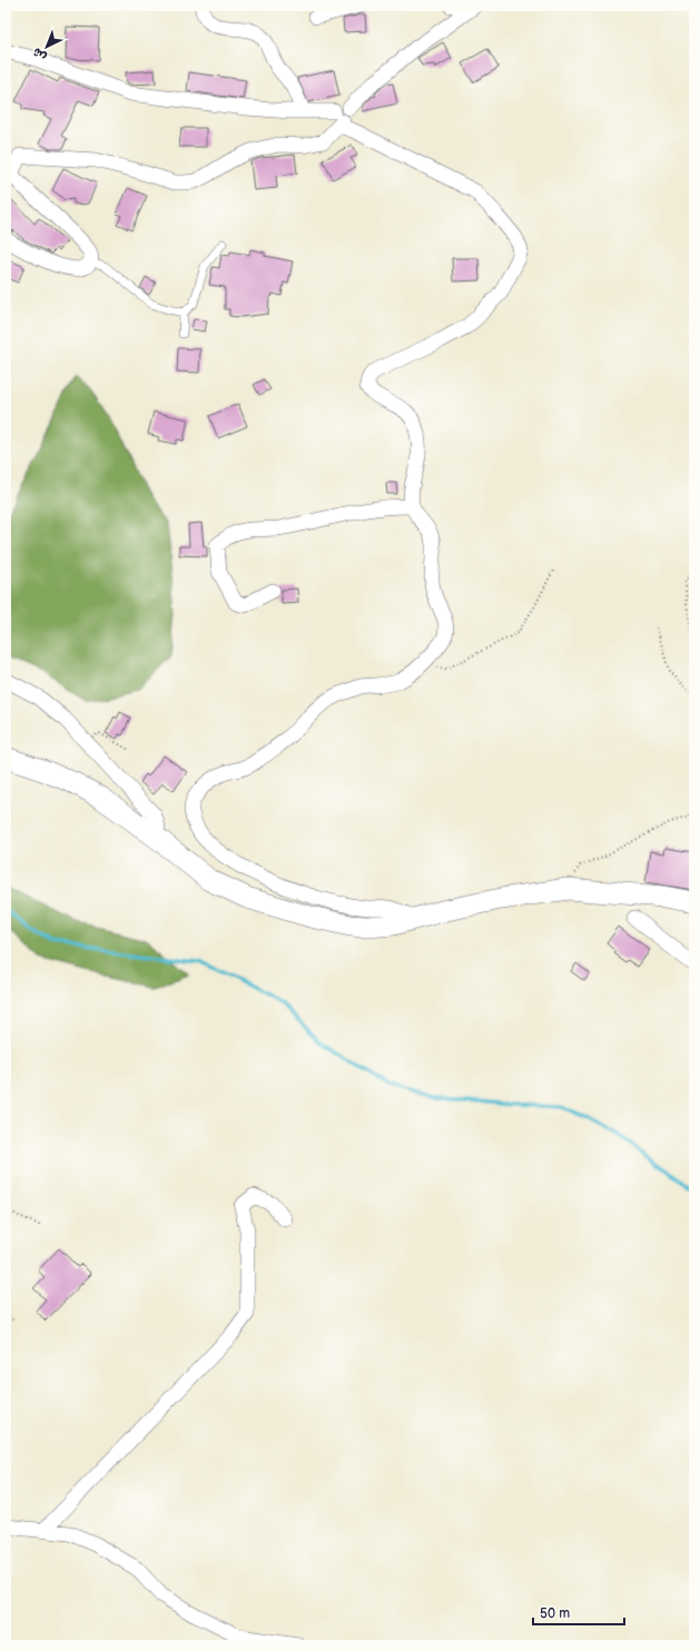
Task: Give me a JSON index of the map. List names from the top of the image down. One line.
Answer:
{"scale_bar":"50 m","north":"bottom left"}
